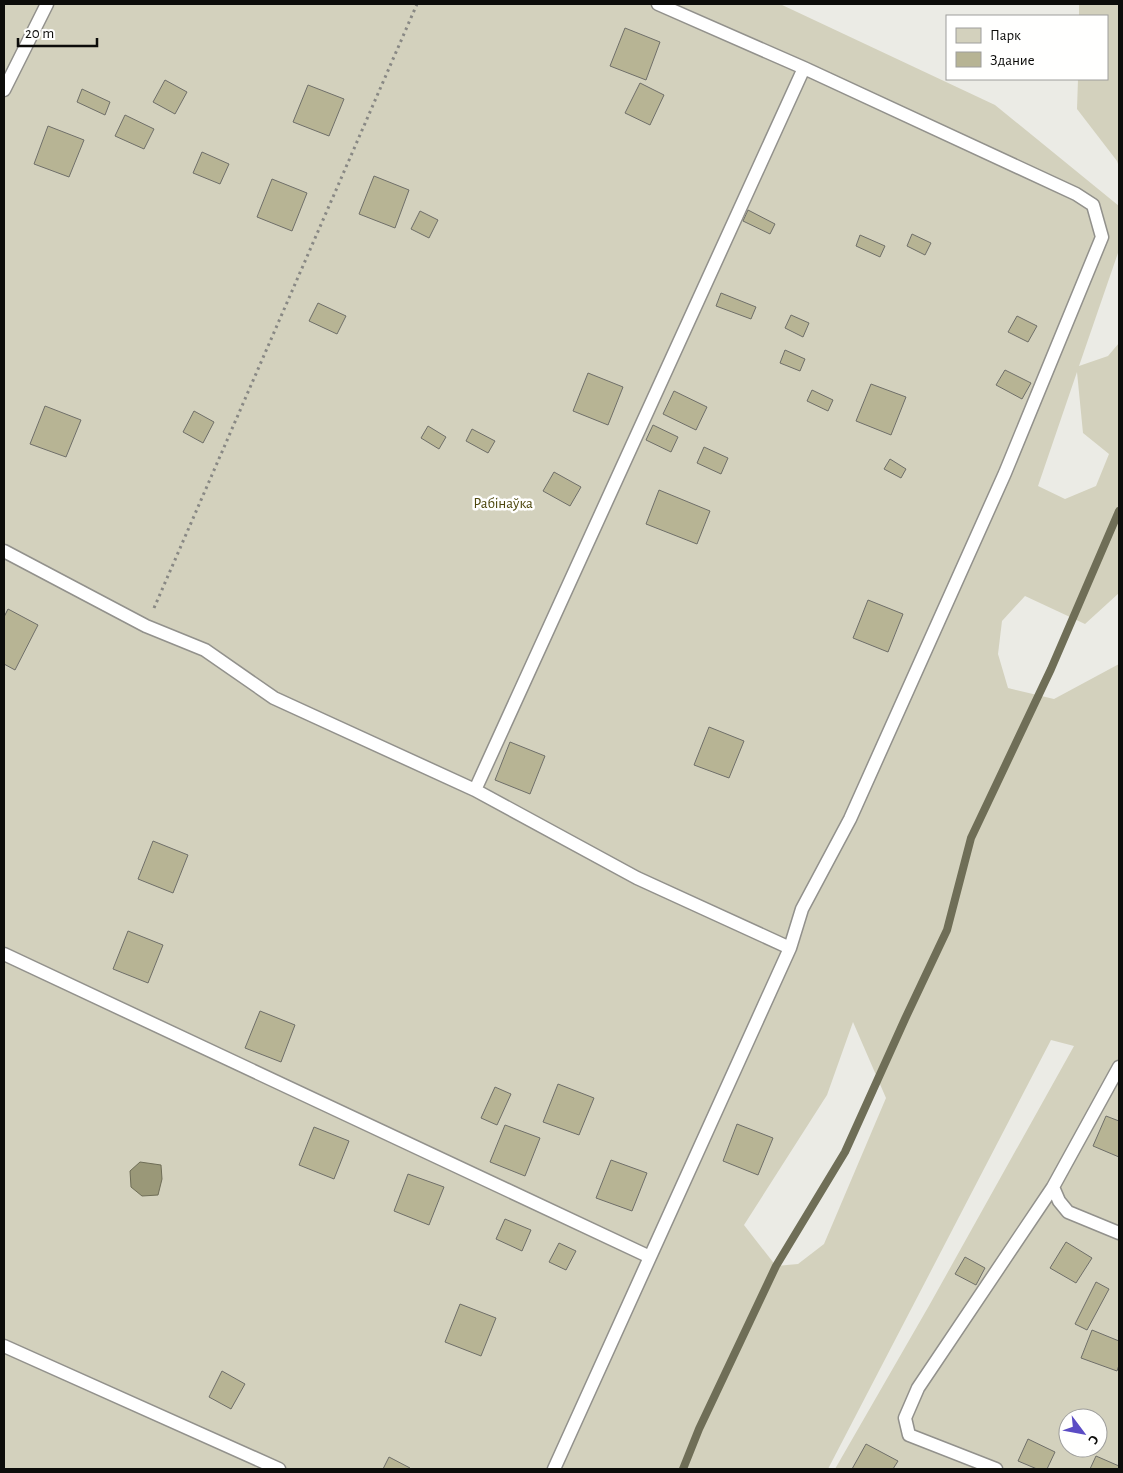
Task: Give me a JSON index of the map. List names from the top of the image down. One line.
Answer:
{"parks":["Рабінаўка"],"legend":["Парк","Здание"],"scale_bar":"20 m","north":"bottom right"}
